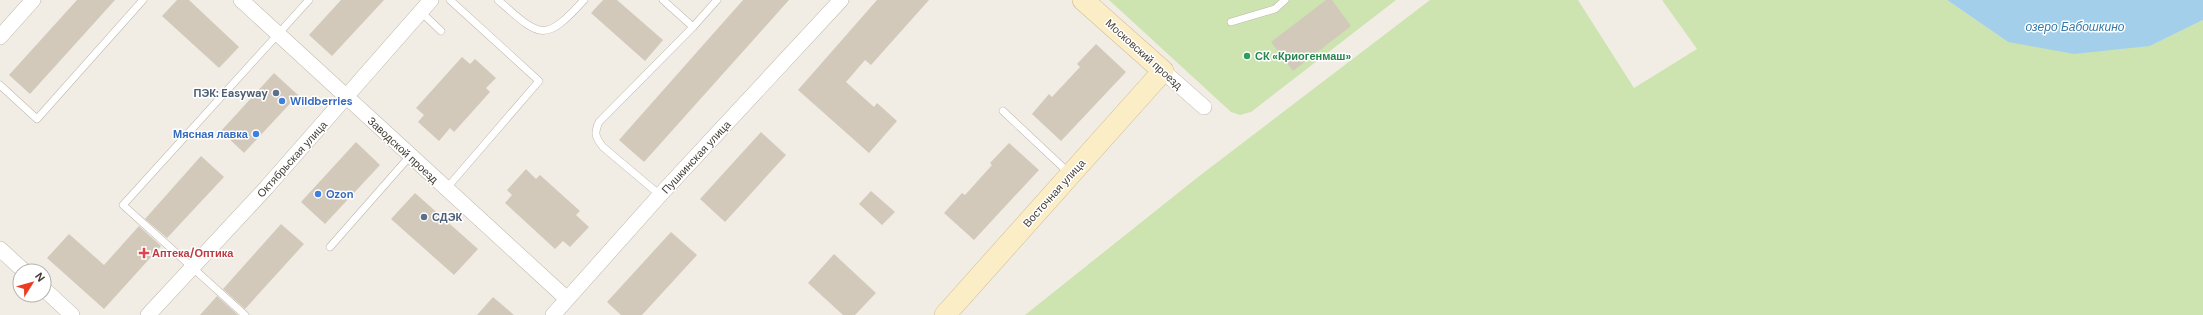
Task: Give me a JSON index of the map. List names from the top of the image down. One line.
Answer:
{"streets":{"street":["Московский проезд","Заводской проезд","Пушкинская улица","Октябрьская улица","Восточная улица"]},"crossings":[["Московский проезд","Восточная улица"],["Заводской проезд","Пушкинская улица"],["Заводской проезд","Октябрьская улица"]],"water":["озеро Бабошкино"],"places":{"other":["СК «Криогенмаш»","ПЭК: Easyway","Wildberries","Мясная лавка","Ozon","СДЭК"],"health":["Аптека/Оптика"]},"north":"top right"}
